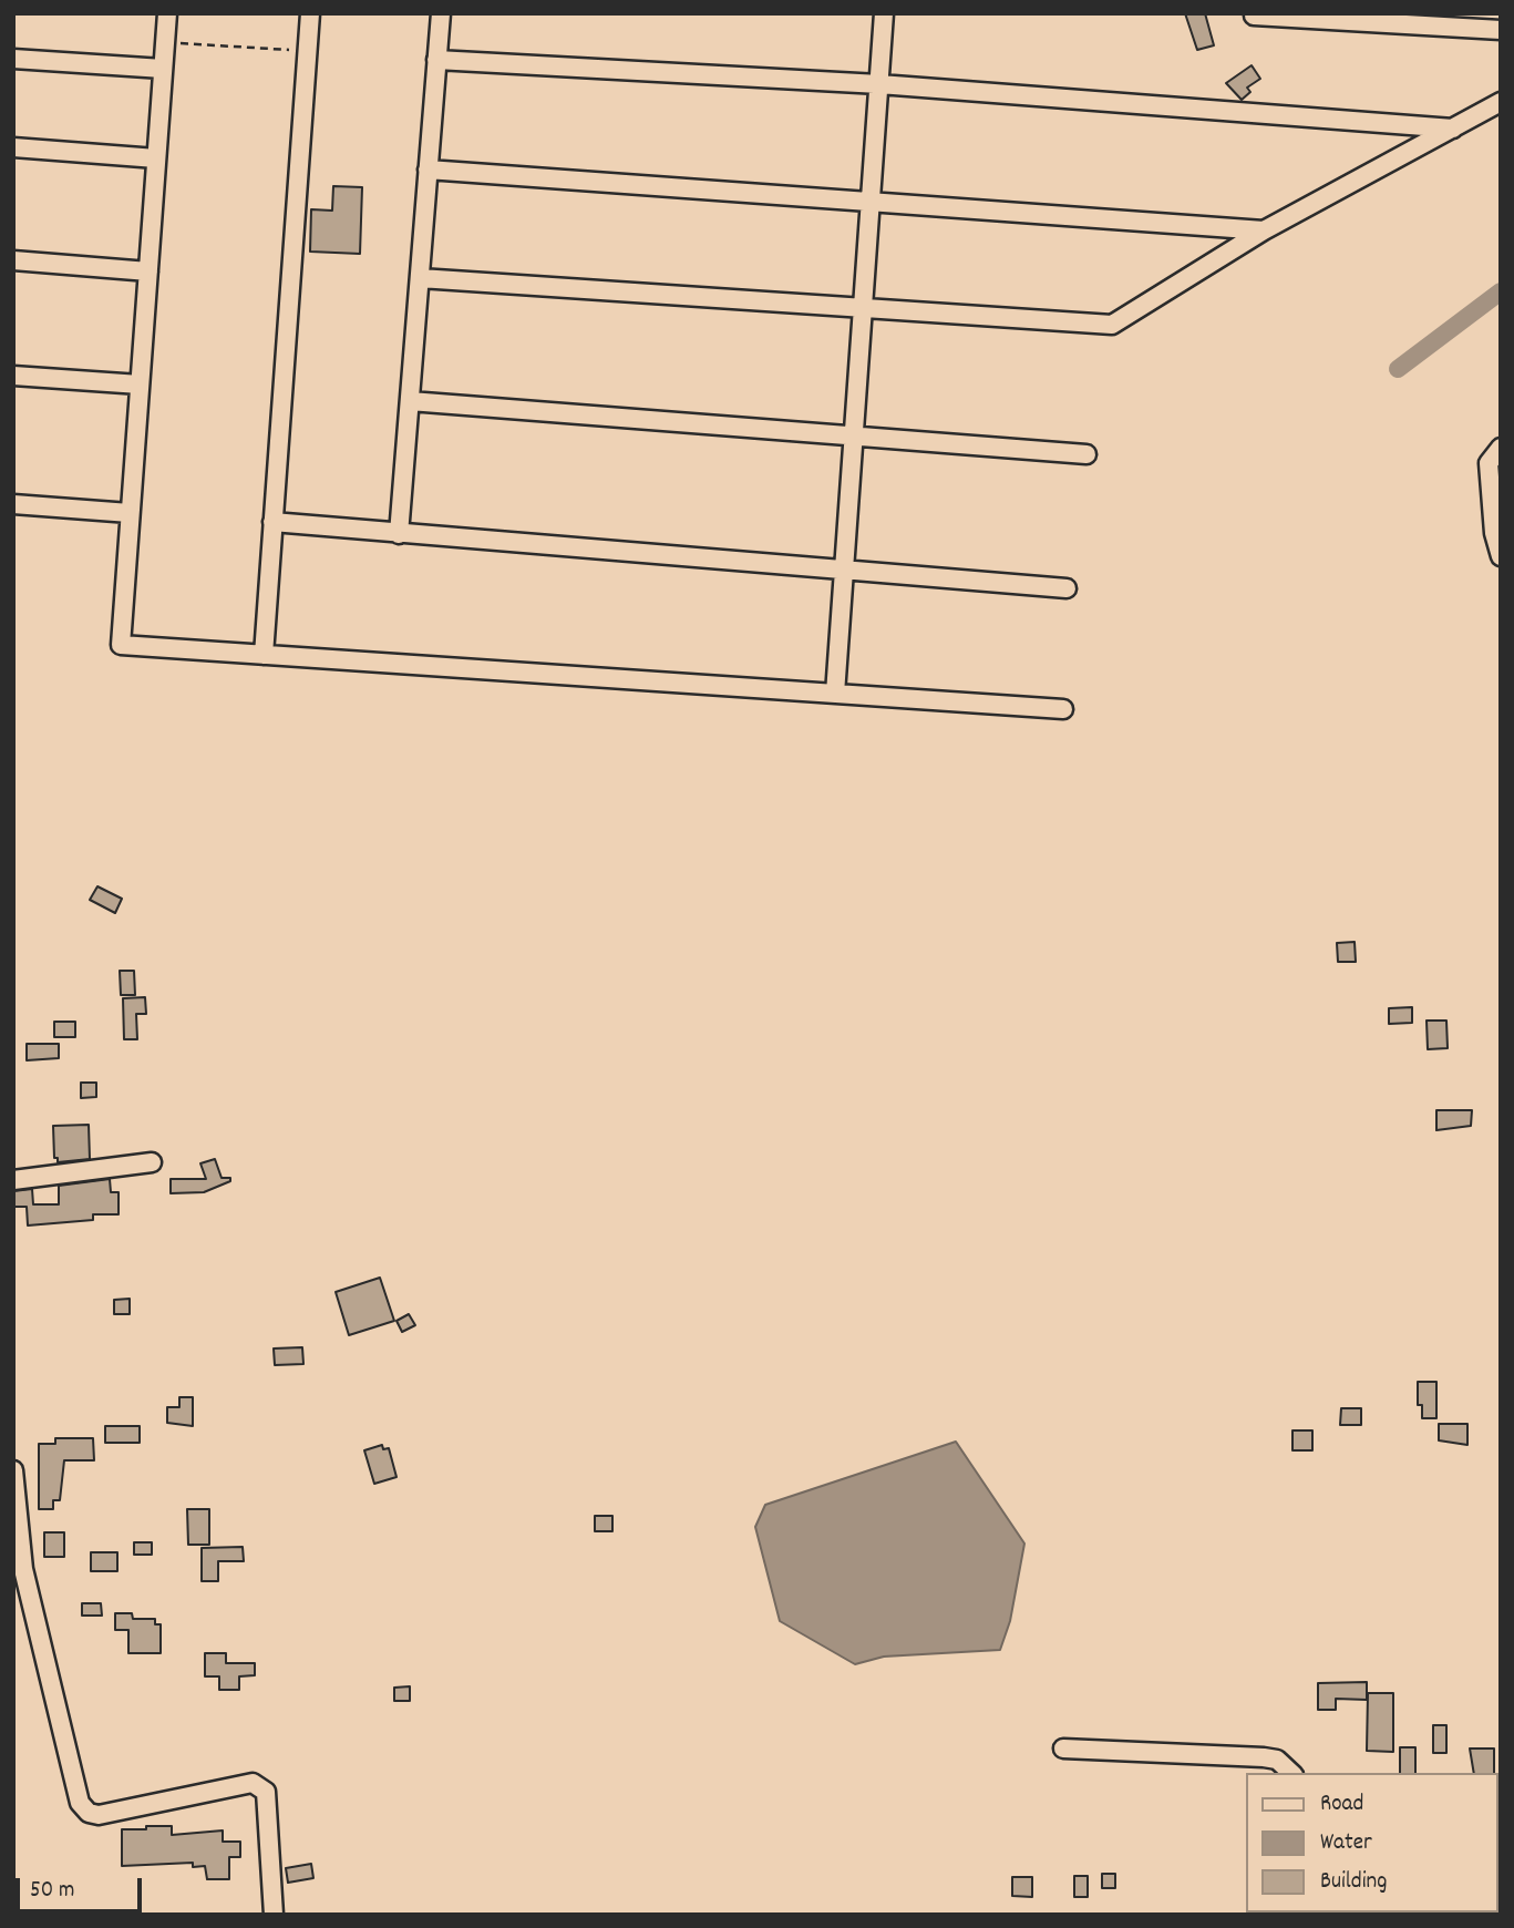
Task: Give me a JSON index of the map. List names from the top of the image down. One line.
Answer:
{"legend":["Road","Water","Building"],"scale_bar":"50 m"}
